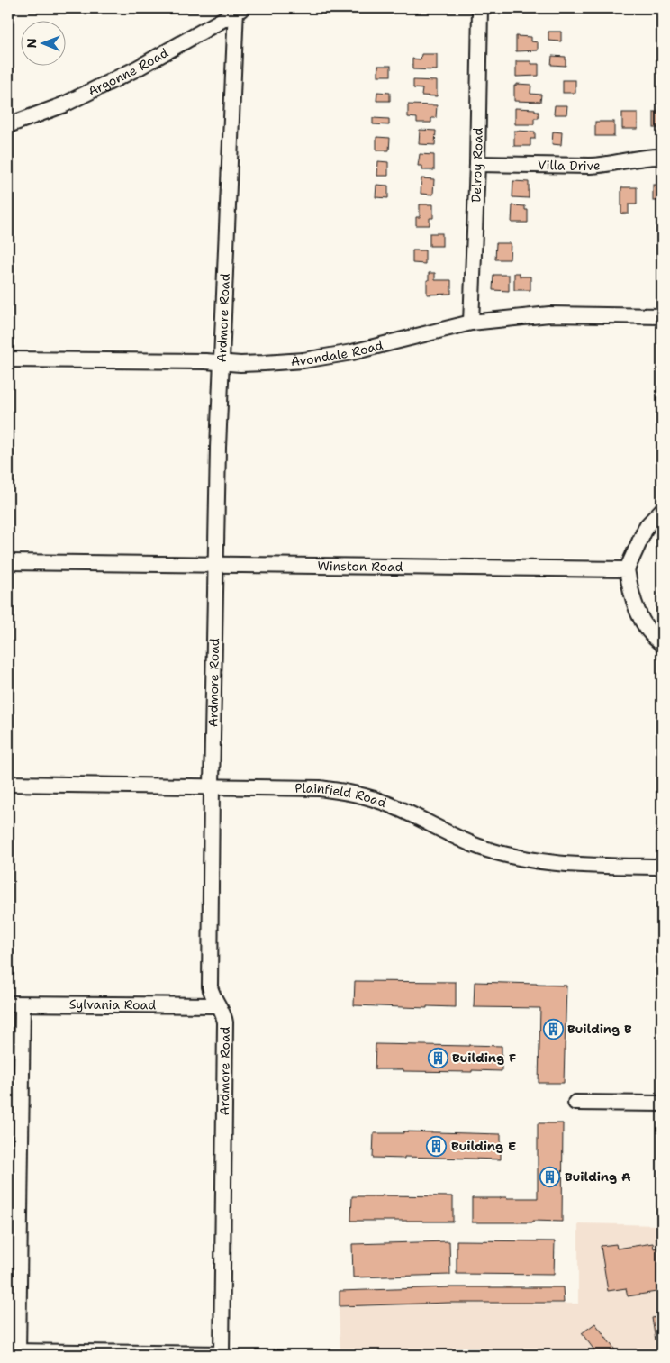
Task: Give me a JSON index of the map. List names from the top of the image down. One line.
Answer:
{"streets":{"street":["Argonne Road","Delroy Road","Villa Drive","Ardmore Road","Avondale Road","Winston Road","Plainfield Road","Sylvania Road"]},"crossings":[["Argonne Road","Ardmore Road"],["Delroy Road","Villa Drive"],["Delroy Road","Avondale Road"],["Ardmore Road","Avondale Road"],["Ardmore Road","Winston Road"],["Ardmore Road","Plainfield Road"],["Ardmore Road","Sylvania Road"]],"places":{"building":["Building B","Building F","Building E","Building A"]},"north":"left"}
